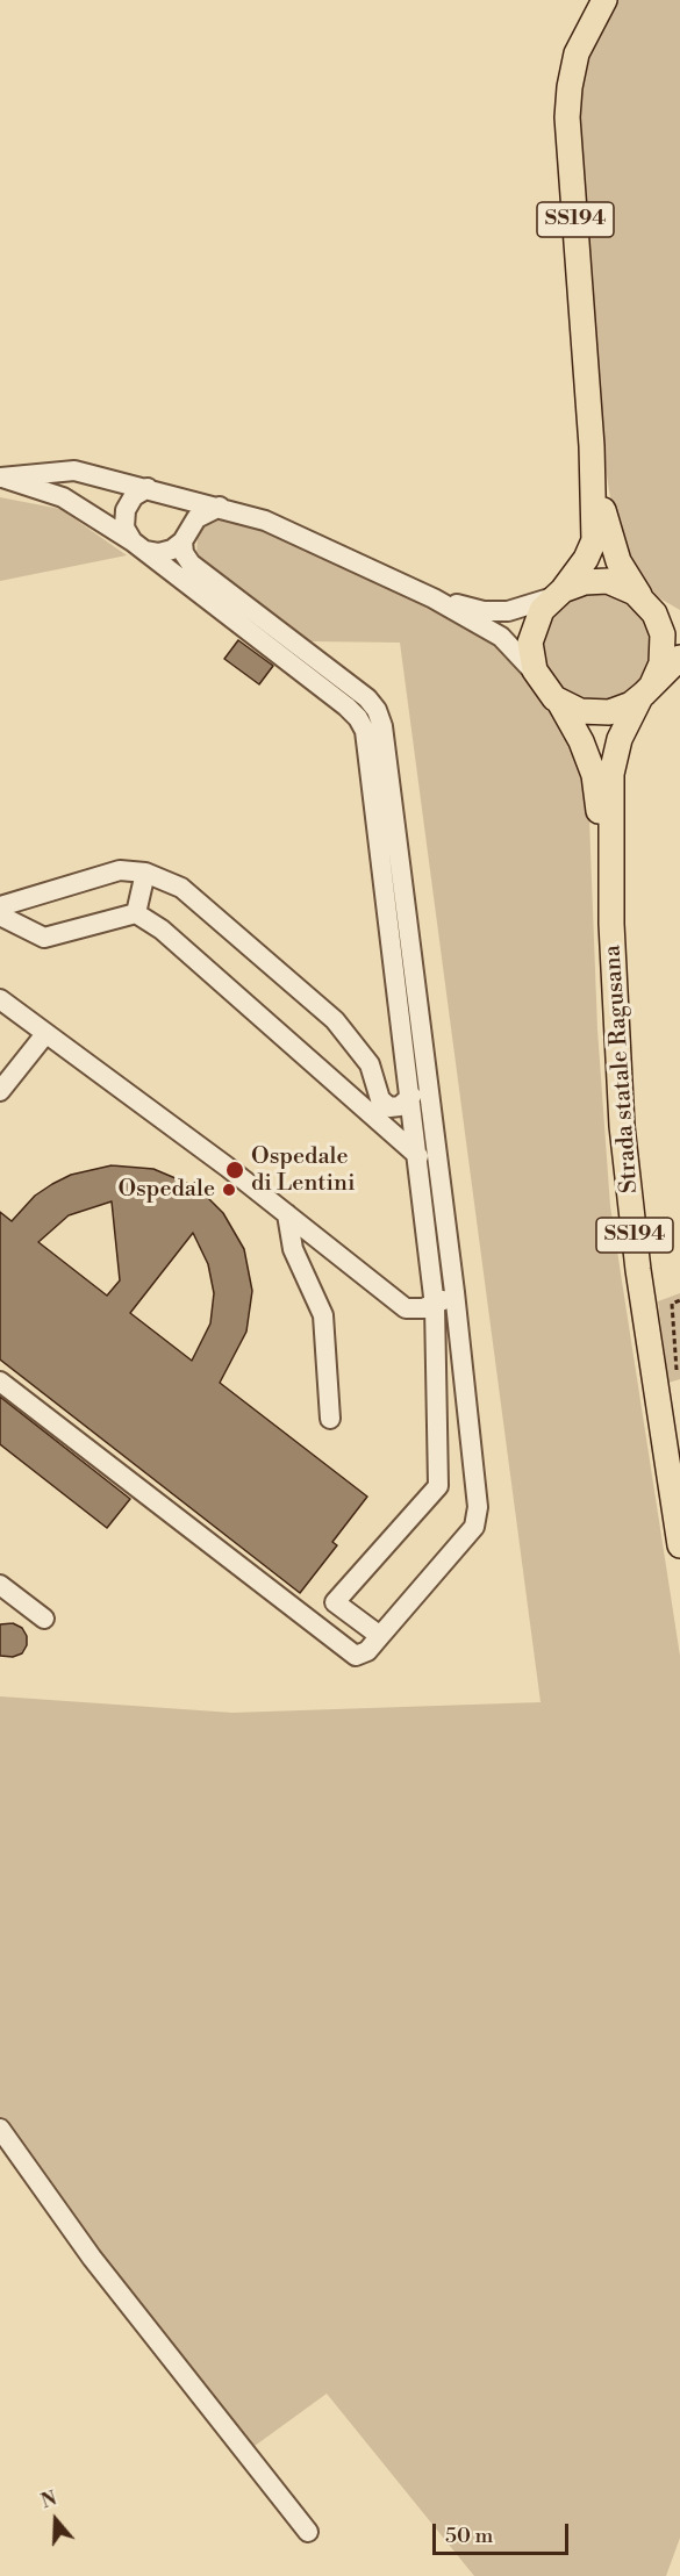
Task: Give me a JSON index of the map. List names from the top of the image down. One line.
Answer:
{"streets":{"main road":["SS194","Strada statale Ragusana"]},"places":["Ospedale di Lentini","Ospedale"],"scale_bar":"50 m","north":"top"}
